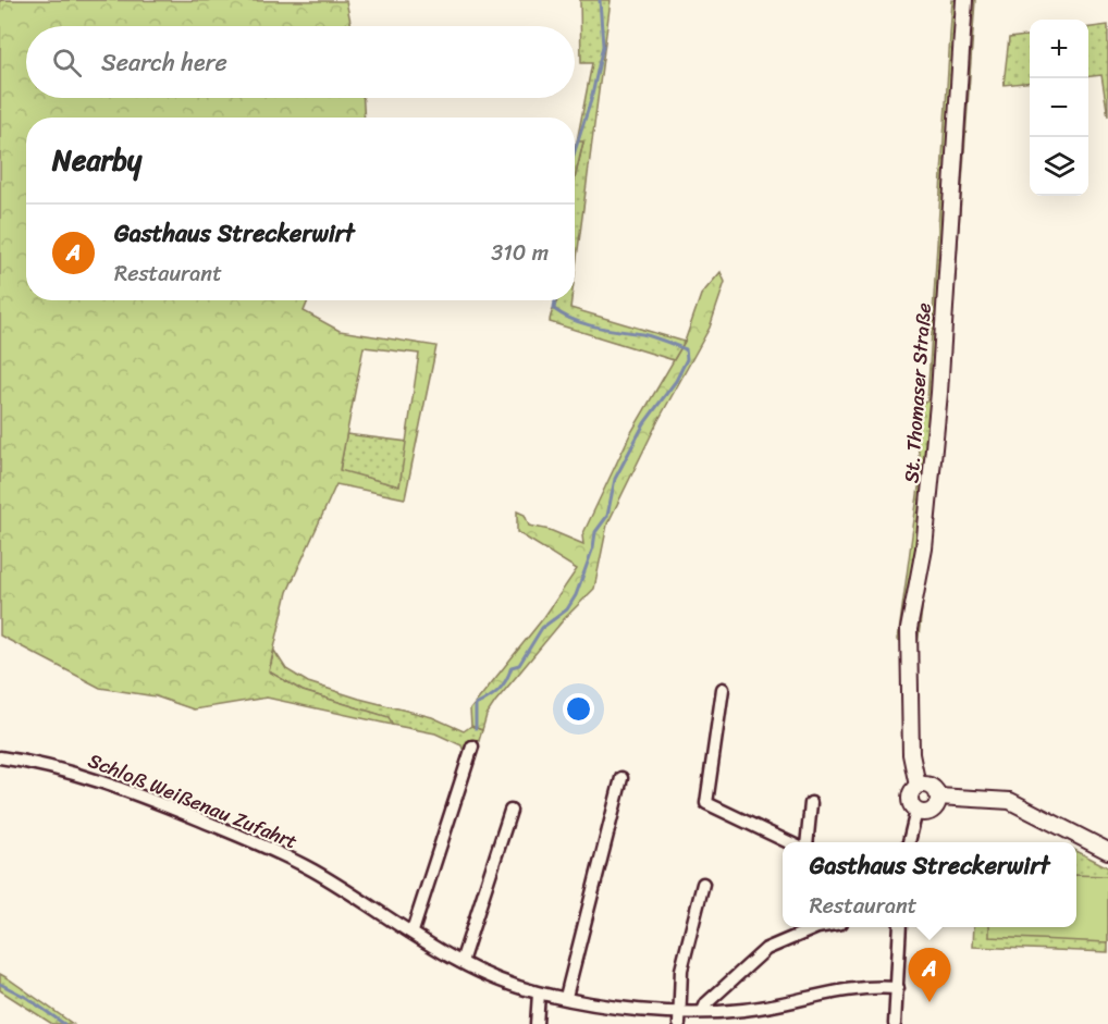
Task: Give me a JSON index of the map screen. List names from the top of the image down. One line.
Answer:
{"streets":{"main road":["St. Thomaser Straße"],"street":["Schloß Weißenau Zufahrt"]},"page":{"map_buttons":["+","−"],"search":"Search here","heading":"Nearby","list":[{"mark":"A","name":"Gasthaus Streckerwirt","note":"Restaurant","value":"310 m"}],"popup":["Gasthaus Streckerwirt","Restaurant"],"pins":"A"}}
